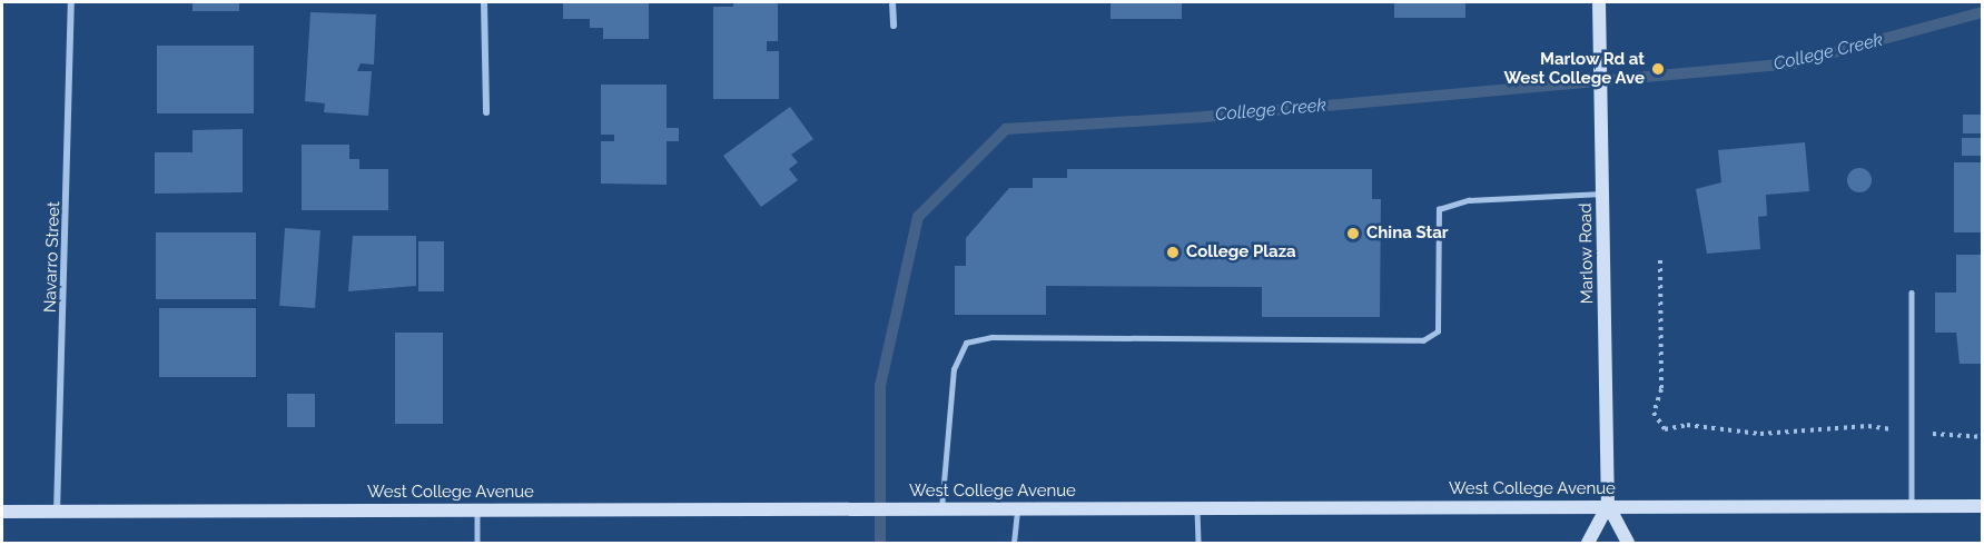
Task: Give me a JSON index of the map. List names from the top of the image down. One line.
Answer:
{"streets":{"main road":["Marlow Road","West College Avenue"],"street":["Navarro Street"]},"crossings":[["Marlow Road","West College Avenue"],["Navarro Street","West College Avenue"]],"water":["College Creek"],"places":["Marlow Rd at West College Ave","China Star","College Plaza"]}
